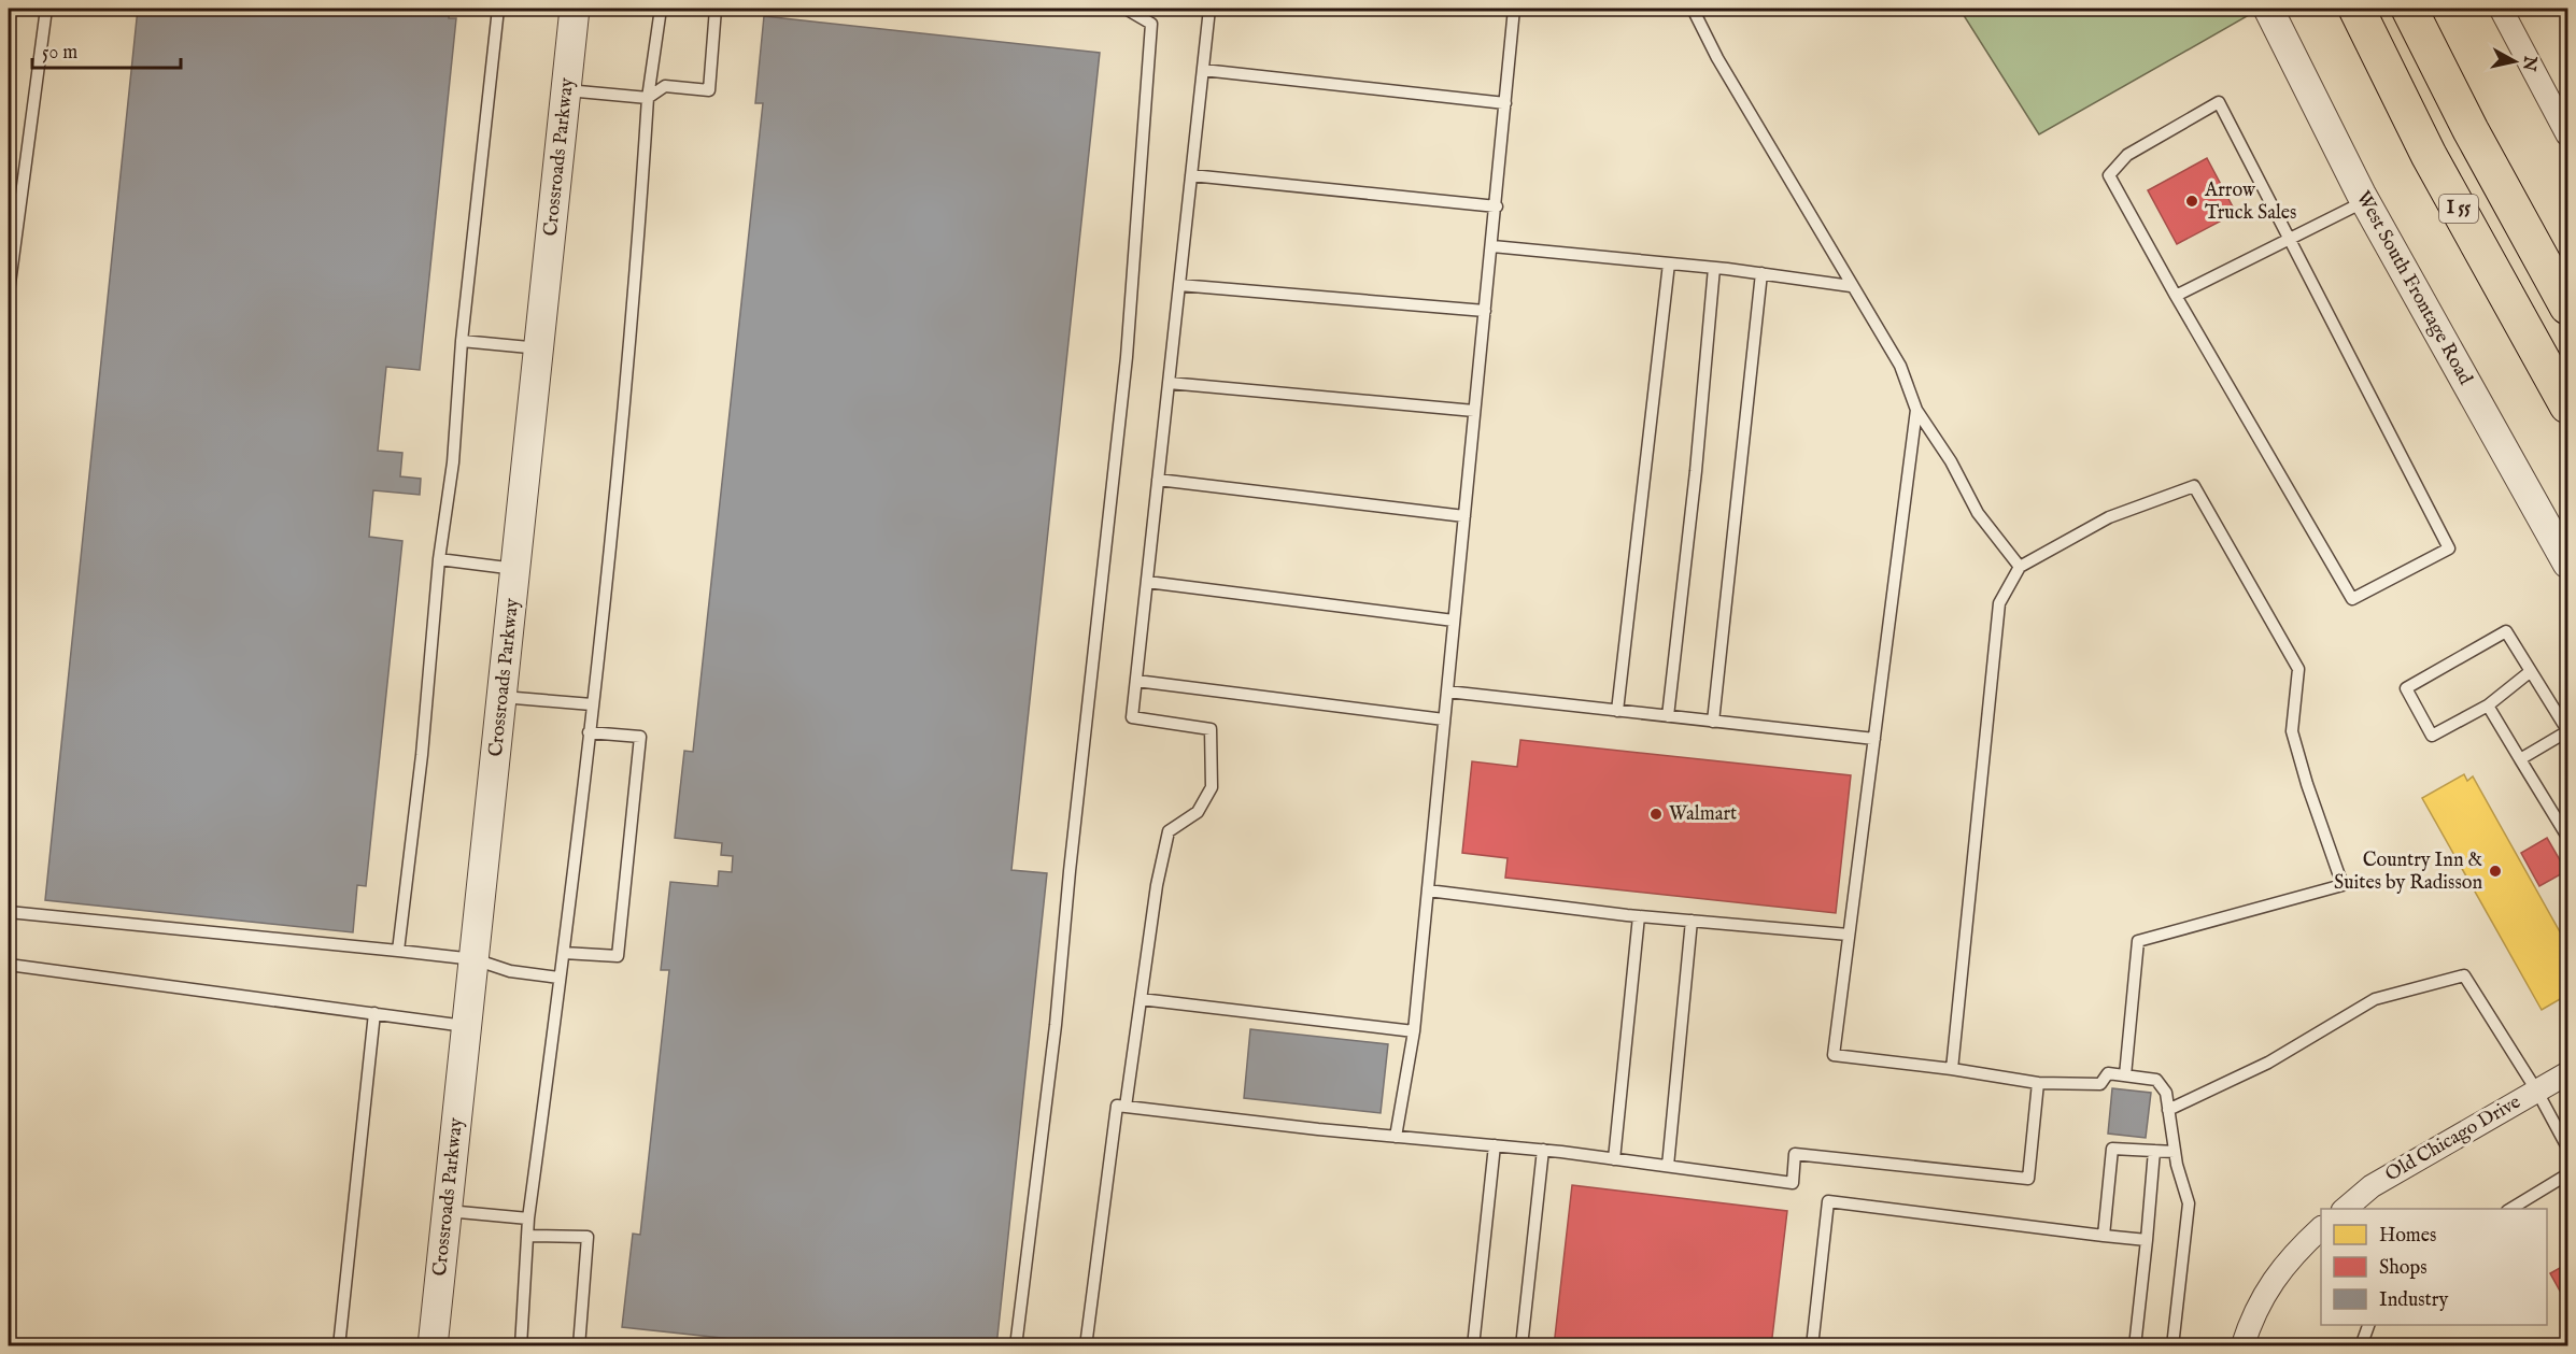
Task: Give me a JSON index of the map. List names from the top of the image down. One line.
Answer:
{"streets":{"highway":["I 55"],"street":["Crossroads Parkway","West South Frontage Road","Old Chicago Drive"]},"places":["Arrow Truck Sales","Walmart","Country Inn & Suites by Radisson"],"legend":["Homes","Shops","Industry"],"scale_bar":"50 m","north":"right"}
